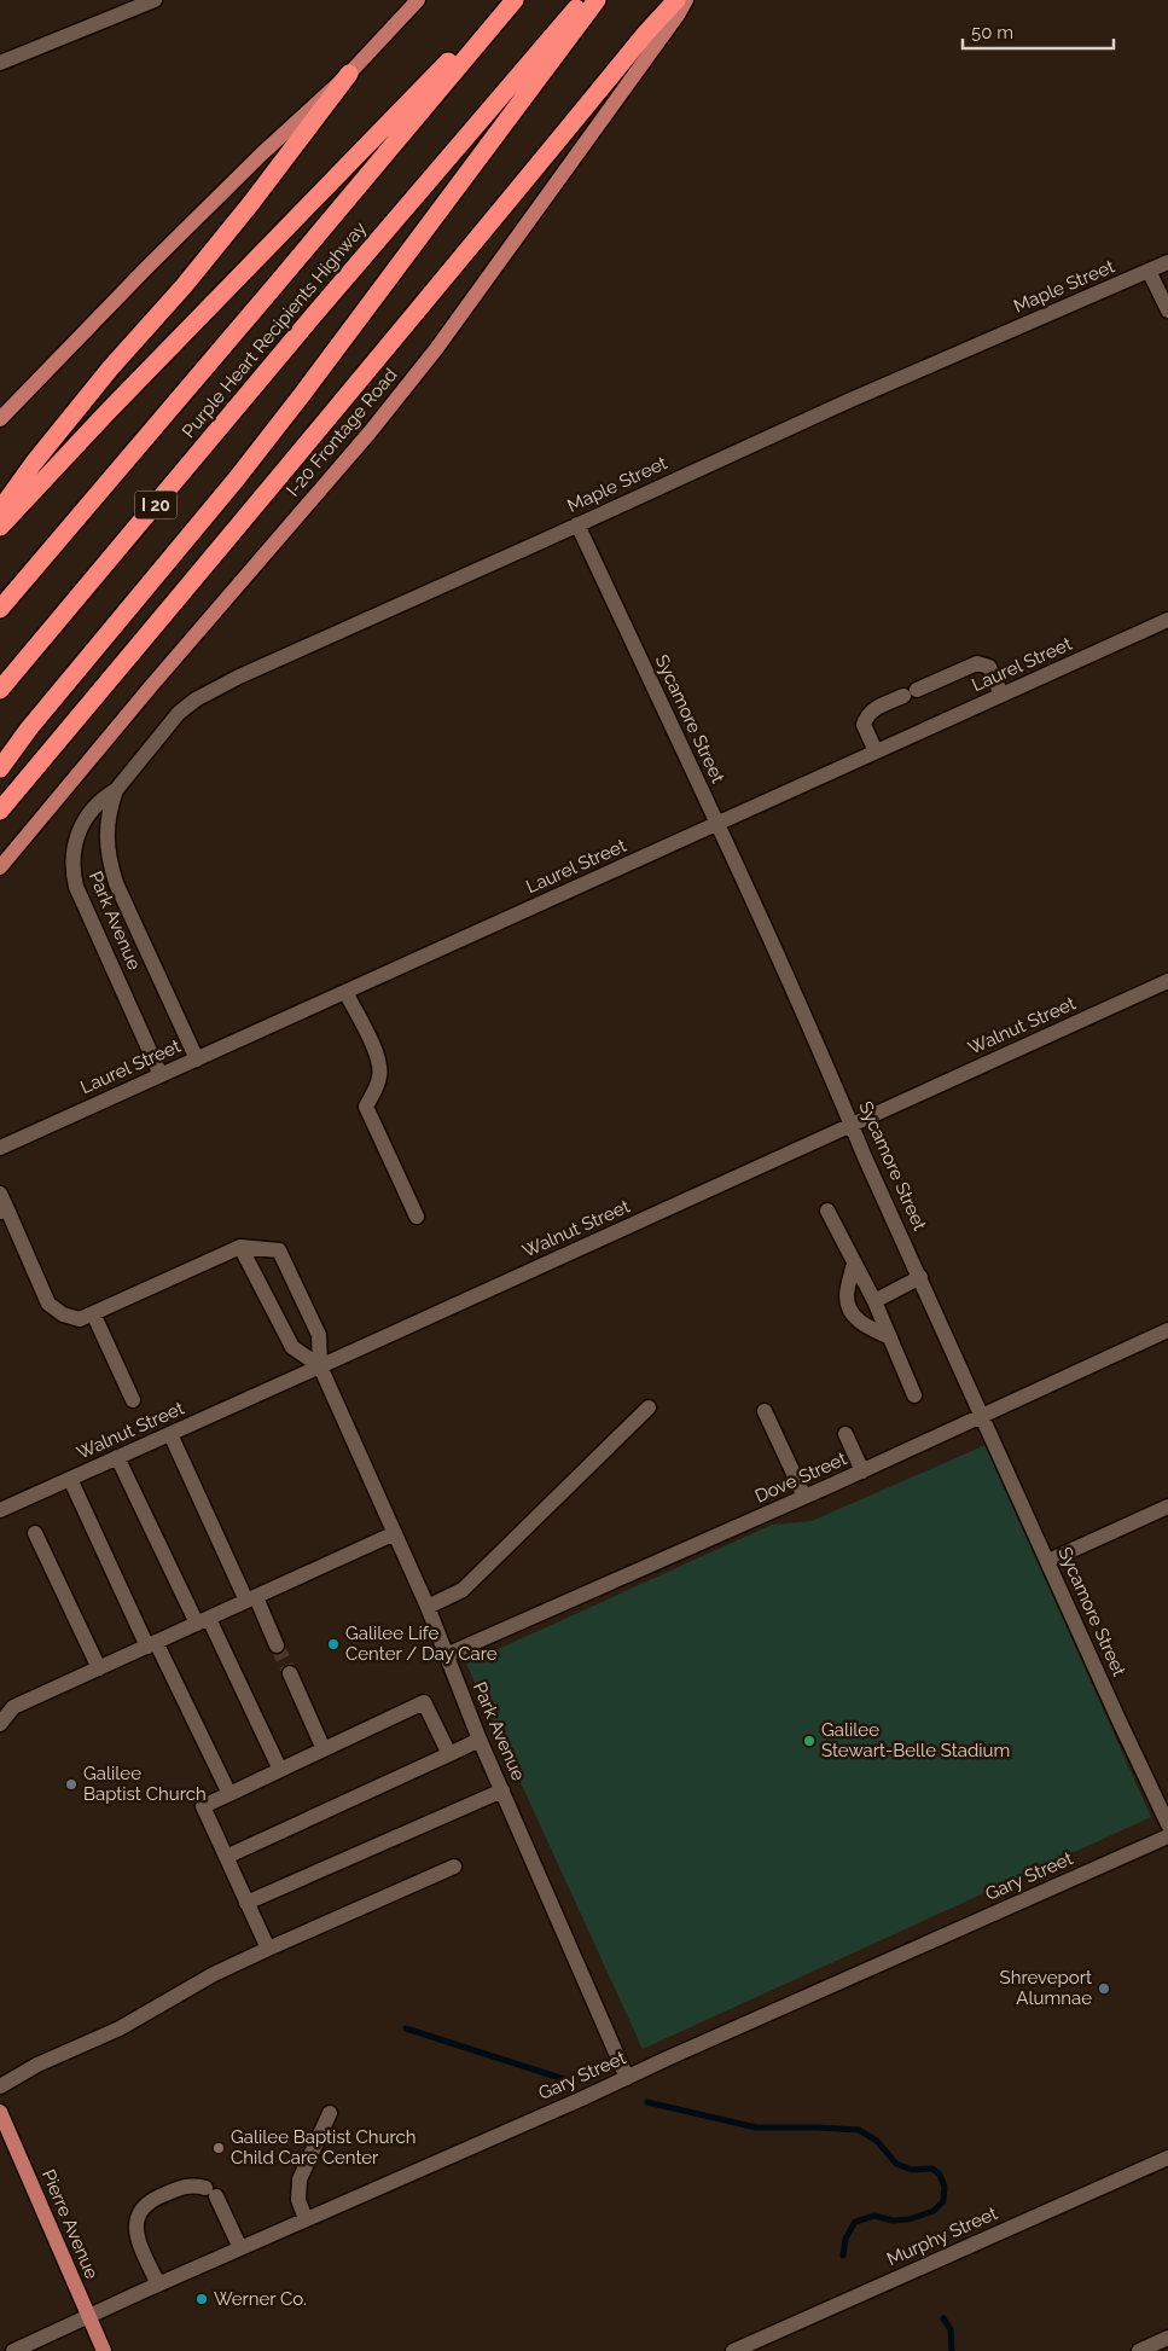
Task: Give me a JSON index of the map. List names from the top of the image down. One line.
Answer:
{"streets":{"highway":["Purple Heart Recipients Highway","I 20"],"main road":["I-20 Frontage Road","Pierre Avenue"],"street":["Maple Street","Laurel Street","Sycamore Street","Park Avenue","Walnut Street","Dove Street","Gary Street","Murphy Street"]},"crossings":[["Maple Street","Sycamore Street"],["Maple Street","Park Avenue"],["Laurel Street","Sycamore Street"],["Laurel Street","Park Avenue"],["Sycamore Street","Walnut Street"],["Sycamore Street","Dove Street"],["Park Avenue","Walnut Street"],["Park Avenue","Dove Street"],["Park Avenue","Gary Street"],["Gary Street","Pierre Avenue"]],"places":["Galilee Life Center / Day Care","Galilee Stewart-Belle Stadium","Galilee Baptist Church","Shreveport Alumnae","Galilee Baptist Church Child Care Center","Werner Co."],"scale_bar":"50 m"}
